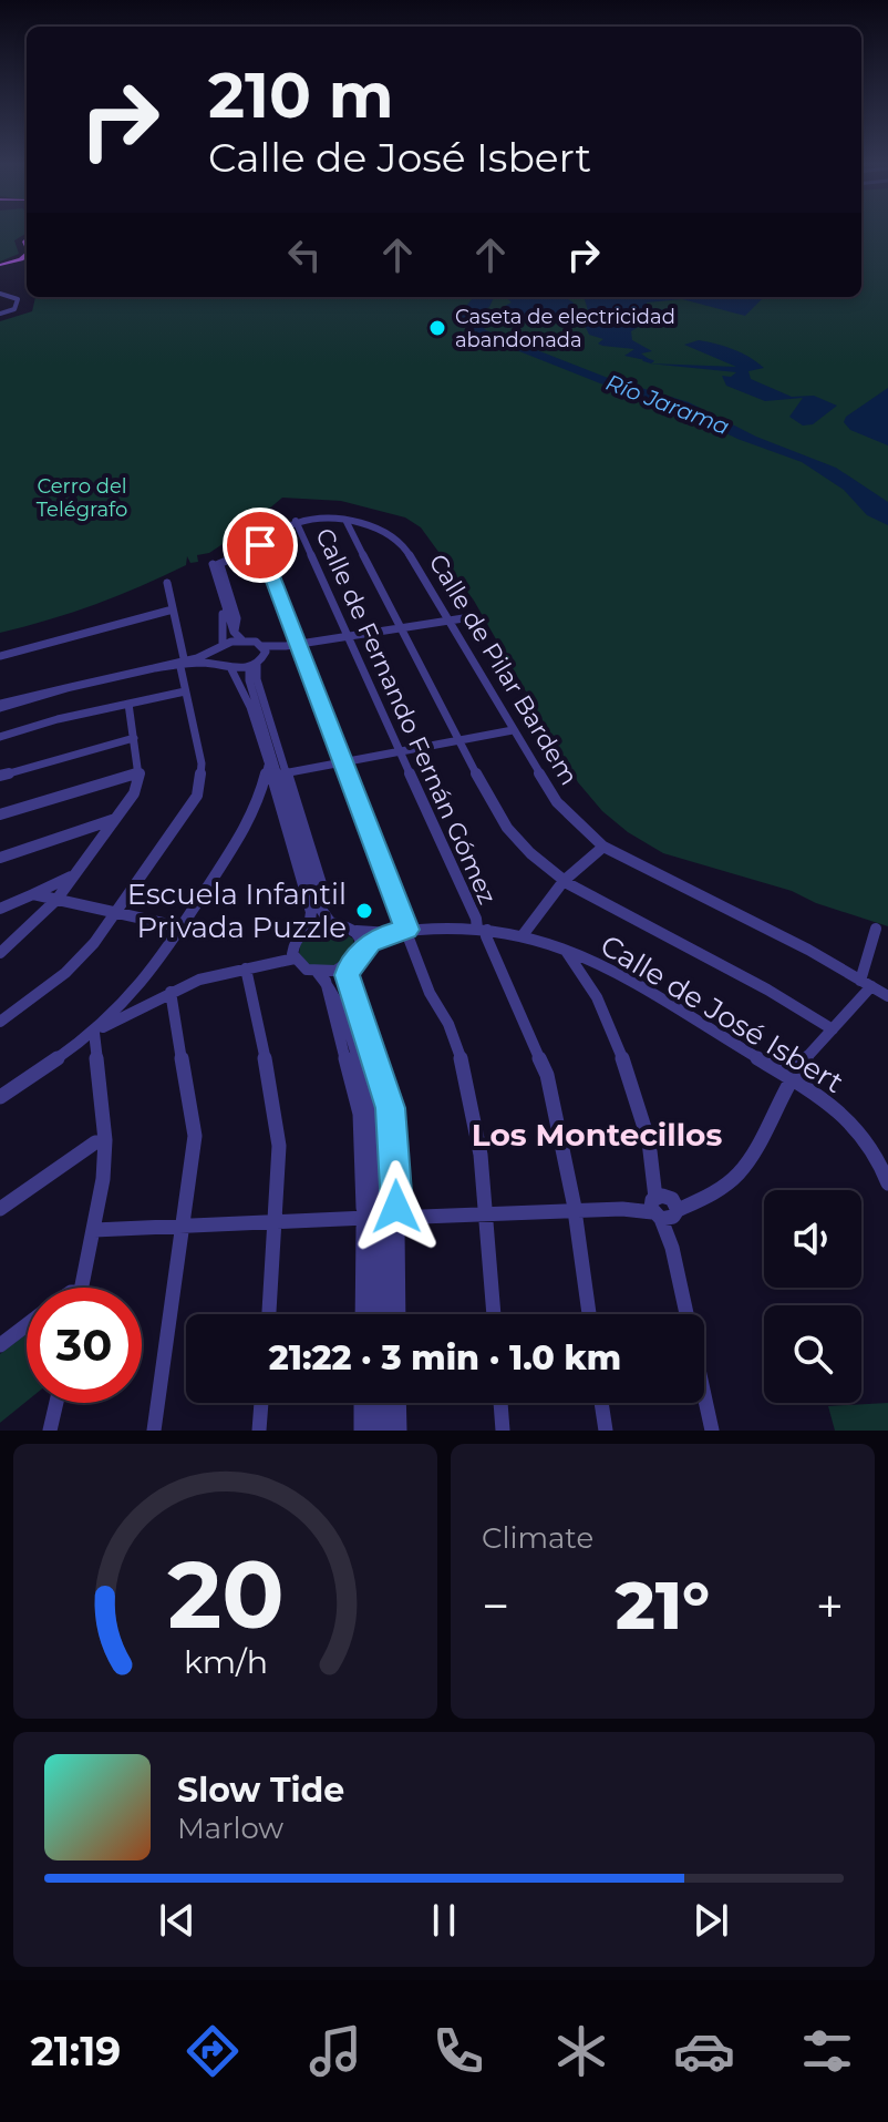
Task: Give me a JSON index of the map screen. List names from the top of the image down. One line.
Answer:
{"streets":{"street":["Calle de Pilar Bardem","Calle de Fernando Fernán Gómez","Calle de José Isbert"]},"crossings":[["Calle de Pilar Bardem","Calle de Fernando Fernán Gómez"],["Calle de Fernando Fernán Gómez","Calle de José Isbert"]],"districts":["Los Montecillos"],"water":["Río Jarama"],"parks":["Cerro del Telégrafo"],"places":["Caseta de electricidad abandonada","Escuela Infantil Privada Puzzle"],"page":{"turn":["210 m","Calle de José Isbert"],"limit":"30","trip":"21:22 · 3 min · 1.0 km","tile":"Climate","heat":["−","21°","+"],"song":["Slow Tide","Marlow"],"tabs":"21:19","gauge":["20","km/h"]}}
